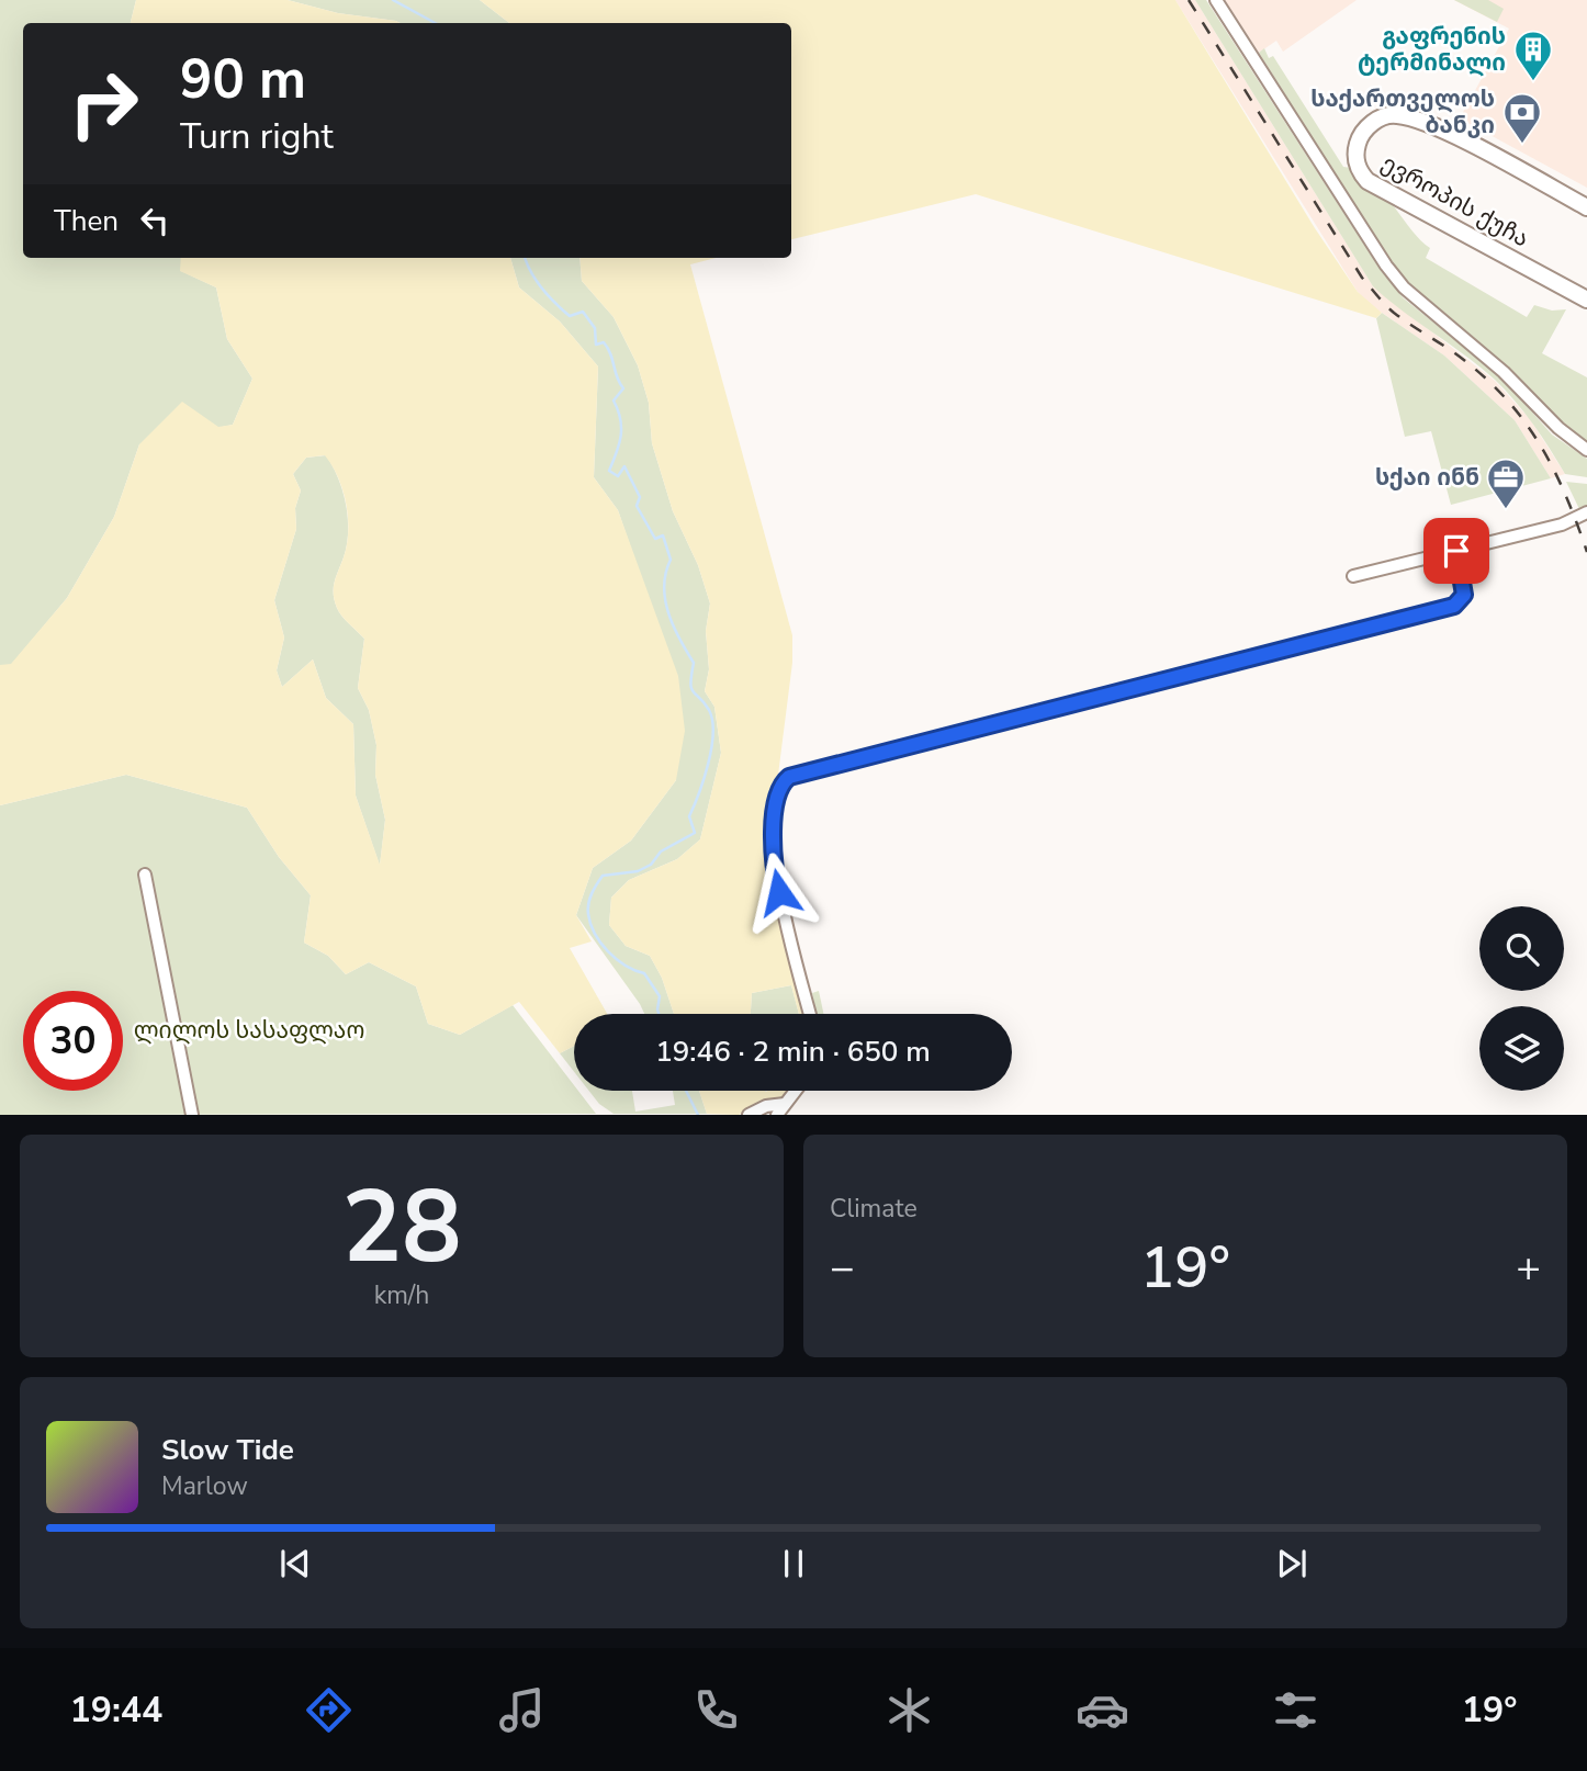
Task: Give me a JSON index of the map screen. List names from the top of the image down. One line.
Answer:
{"streets":{"main road":["ევროპის ქუჩა"]},"parks":["ლილოს სასაფლაო"],"places":{"building":["გაფრენის ტერმინალი"],"bank":["საქართველოს ბანკი"],"office":["სქაი ინნ"]},"page":{"turn":["90 m","Turn right"],"then":"Then","limit":"30","trip":"19:46 · 2 min · 650 m","tile":[["28","km/h"],"Climate"],"heat":["−","19°","+"],"song":["Slow Tide","Marlow"],"tabs":["19:44","19°"]}}
